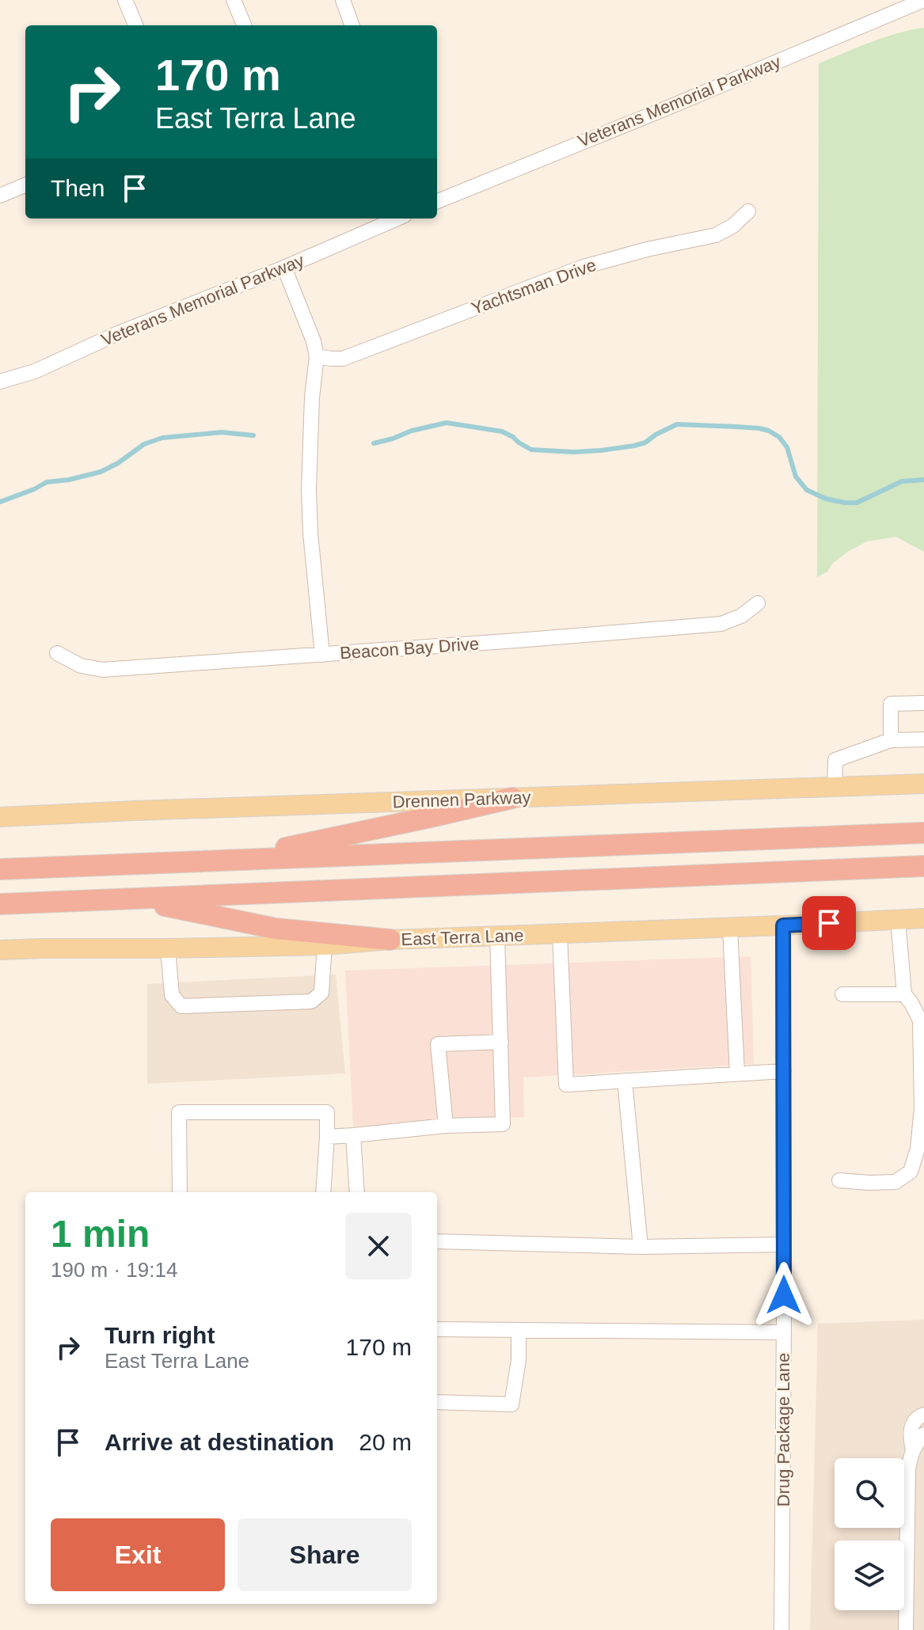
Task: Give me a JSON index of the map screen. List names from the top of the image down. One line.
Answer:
{"streets":{"main road":["Drennen Parkway","East Terra Lane"],"street":["Veterans Memorial Parkway","Yachtsman Drive","Beacon Bay Drive","Drug Package Lane"]},"crossings":[["East Terra Lane","Drug Package Lane"]],"page":{"turn":["170 m","East Terra Lane"],"then":"Then","heading":["1 min","190 m · 19:14"],"list":[{"name":"Turn right","note":"East Terra Lane","value":"170 m"},{"name":"Arrive at destination","value":"20 m"}],"buttons":["Exit","Share"]}}
